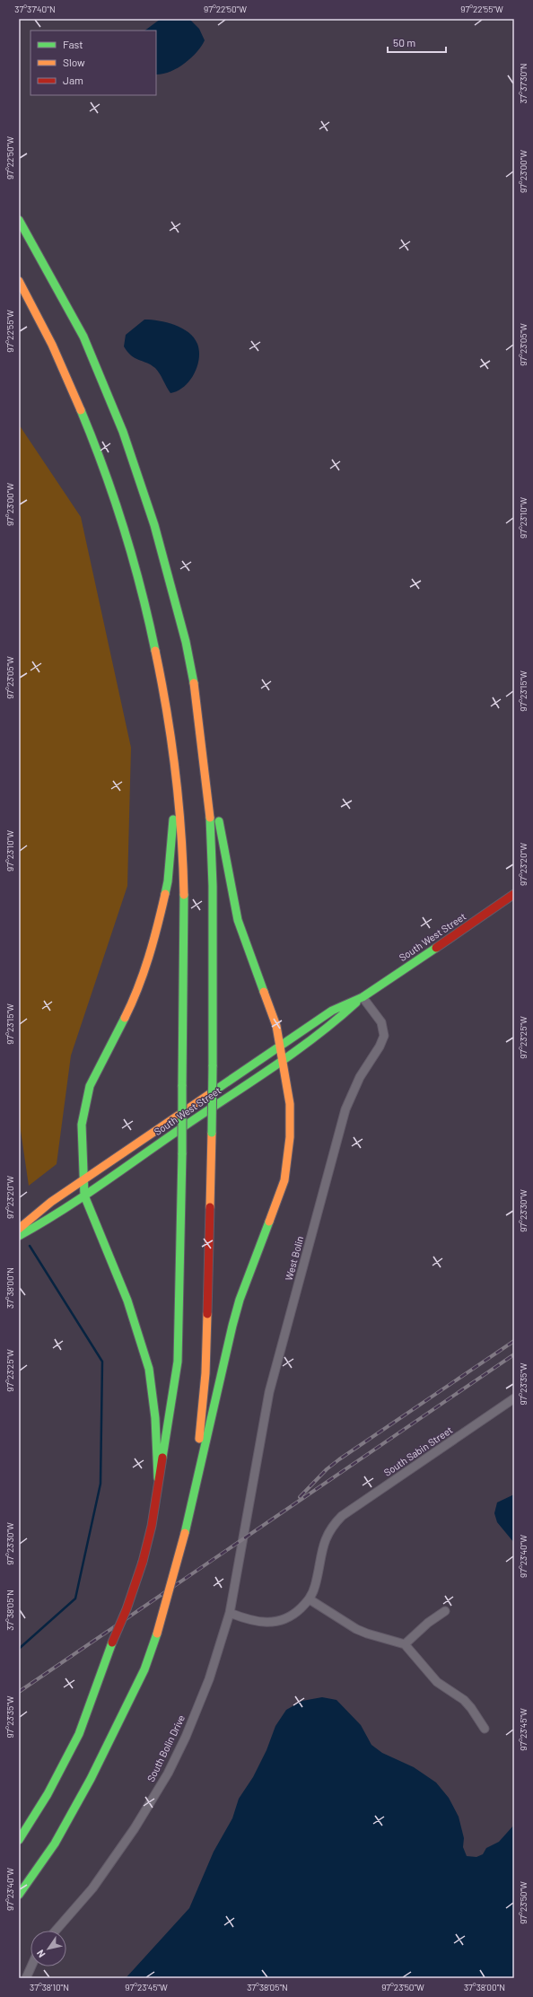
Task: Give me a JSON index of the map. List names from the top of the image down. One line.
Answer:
{"streets":{"main road":["South West Street"],"street":["West Bolin","South Sabin Street","South Bolin Drive"]},"crossings":[["South West Street","West Bolin"],["West Bolin","South Bolin Drive"],["South Sabin Street","South Bolin Drive"]],"legend":["Fast","Slow","Jam"],"scale_bar":"50 m","north":"bottom left","coordinates":["37°37'40\"N","97°22'50\"W","97°22'55\"W","37°37'30\"N","97°23'00\"W","97°23'05\"W","97°23'10\"W","97°23'15\"W","97°23'20\"W","97°23'25\"W","97°23'30\"W","37°38'00\"N","97°23'35\"W","97°23'40\"W","37°38'05\"N","97°23'45\"W","97°23'50\"W","37°38'10\"N"]}
